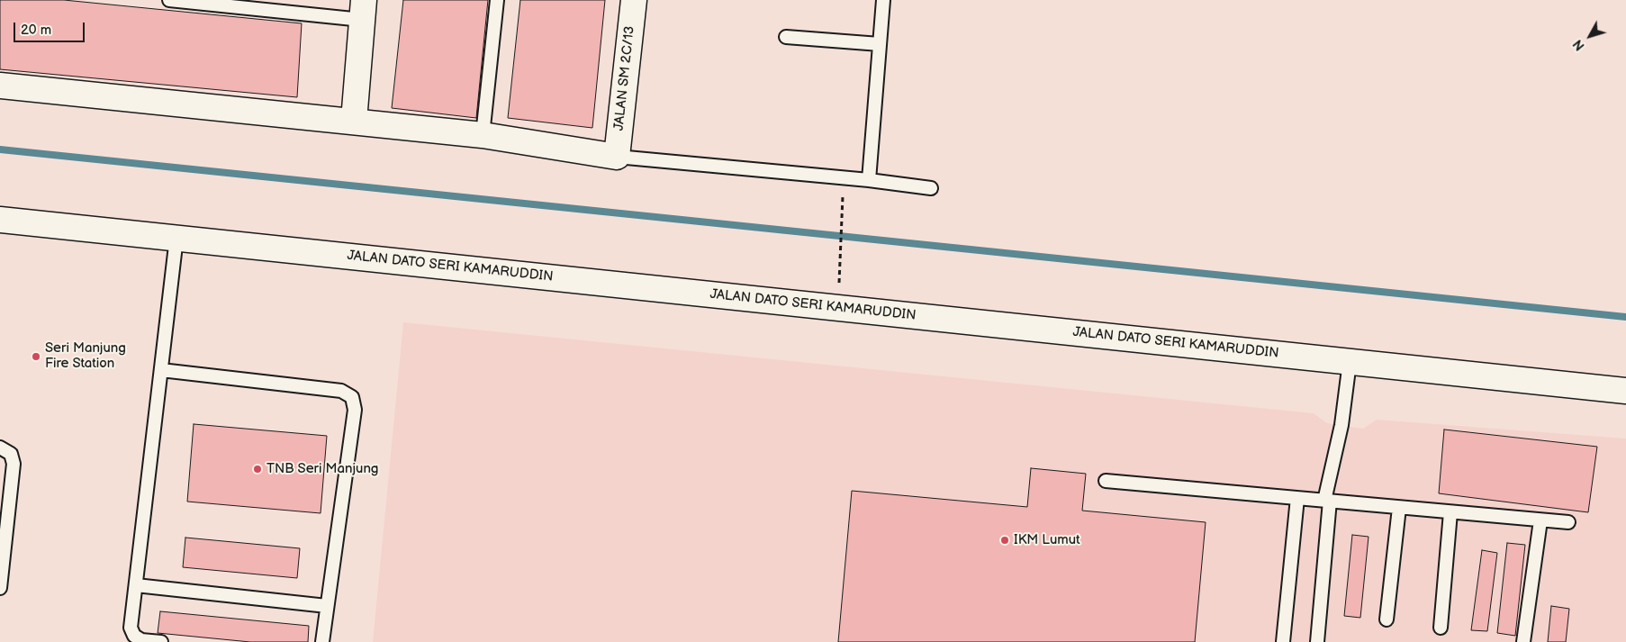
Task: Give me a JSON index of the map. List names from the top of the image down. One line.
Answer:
{"streets":{"street":["JALAN SM 2C/13","JALAN DATO SERI KAMARUDDIN"]},"places":["Seri Manjung Fire Station","TNB Seri Manjung","IKM Lumut"],"scale_bar":"20 m","north":"bottom left"}
